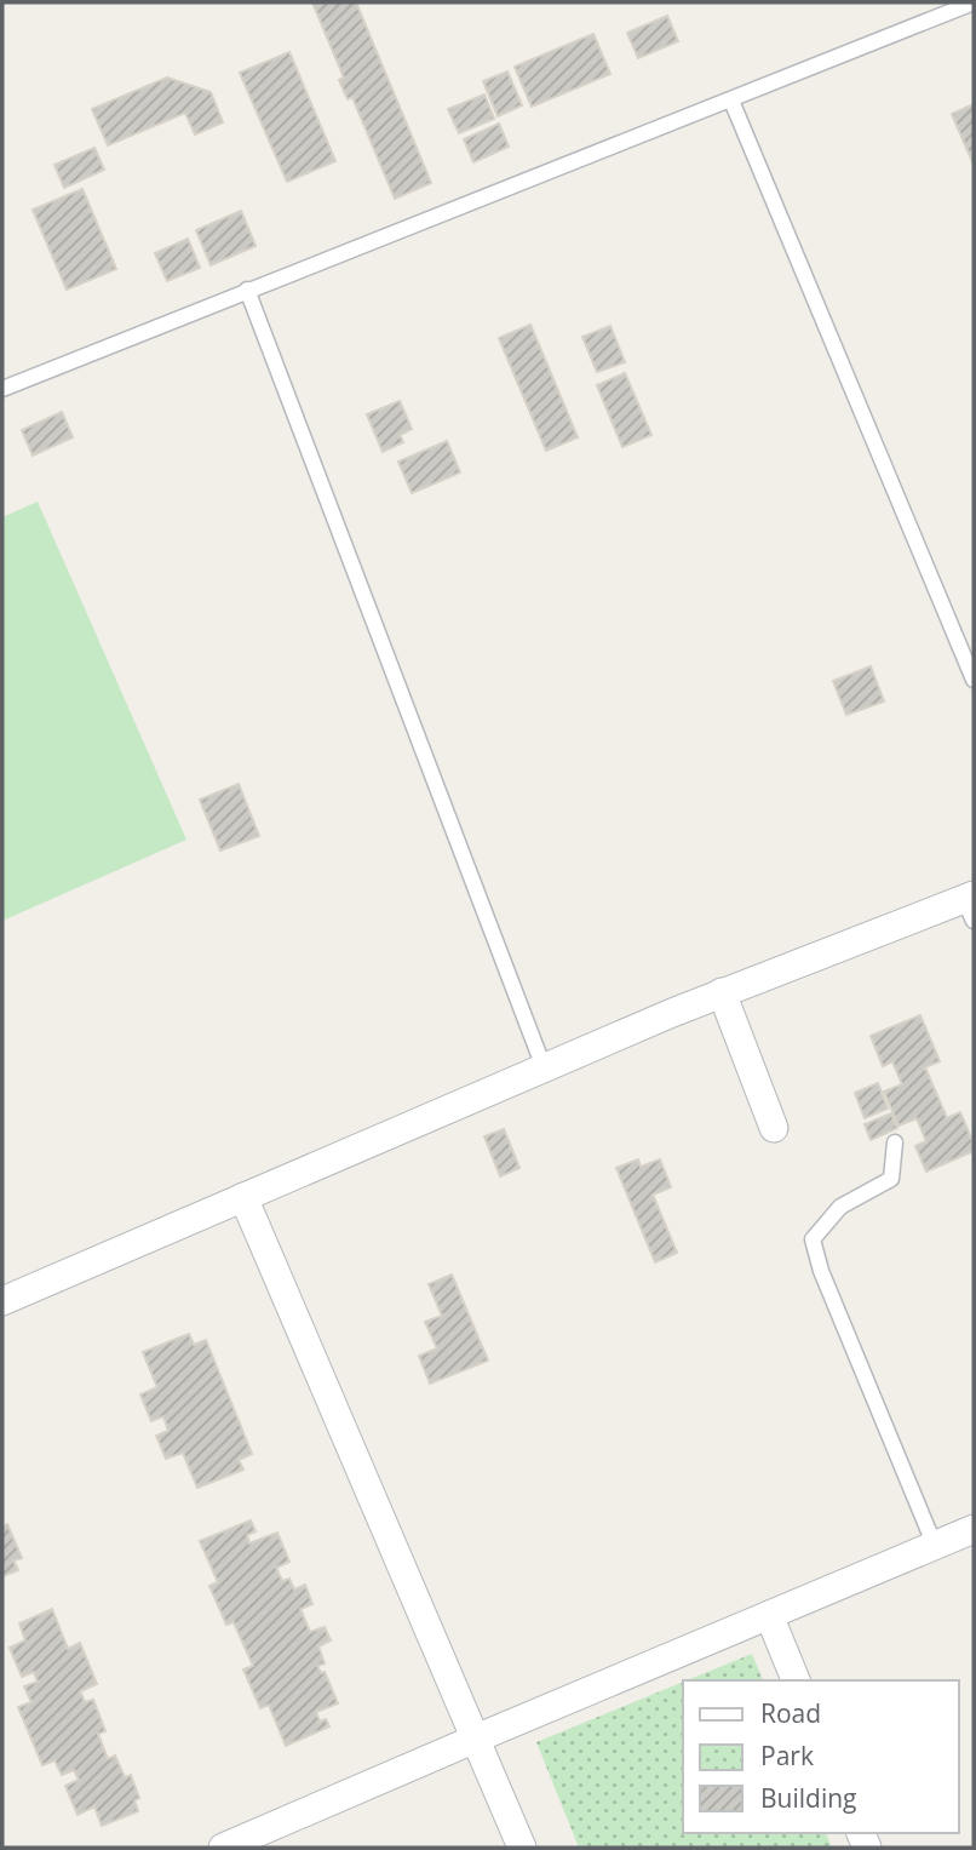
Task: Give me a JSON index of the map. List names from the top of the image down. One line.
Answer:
{"legend":["Road","Park","Building"]}
